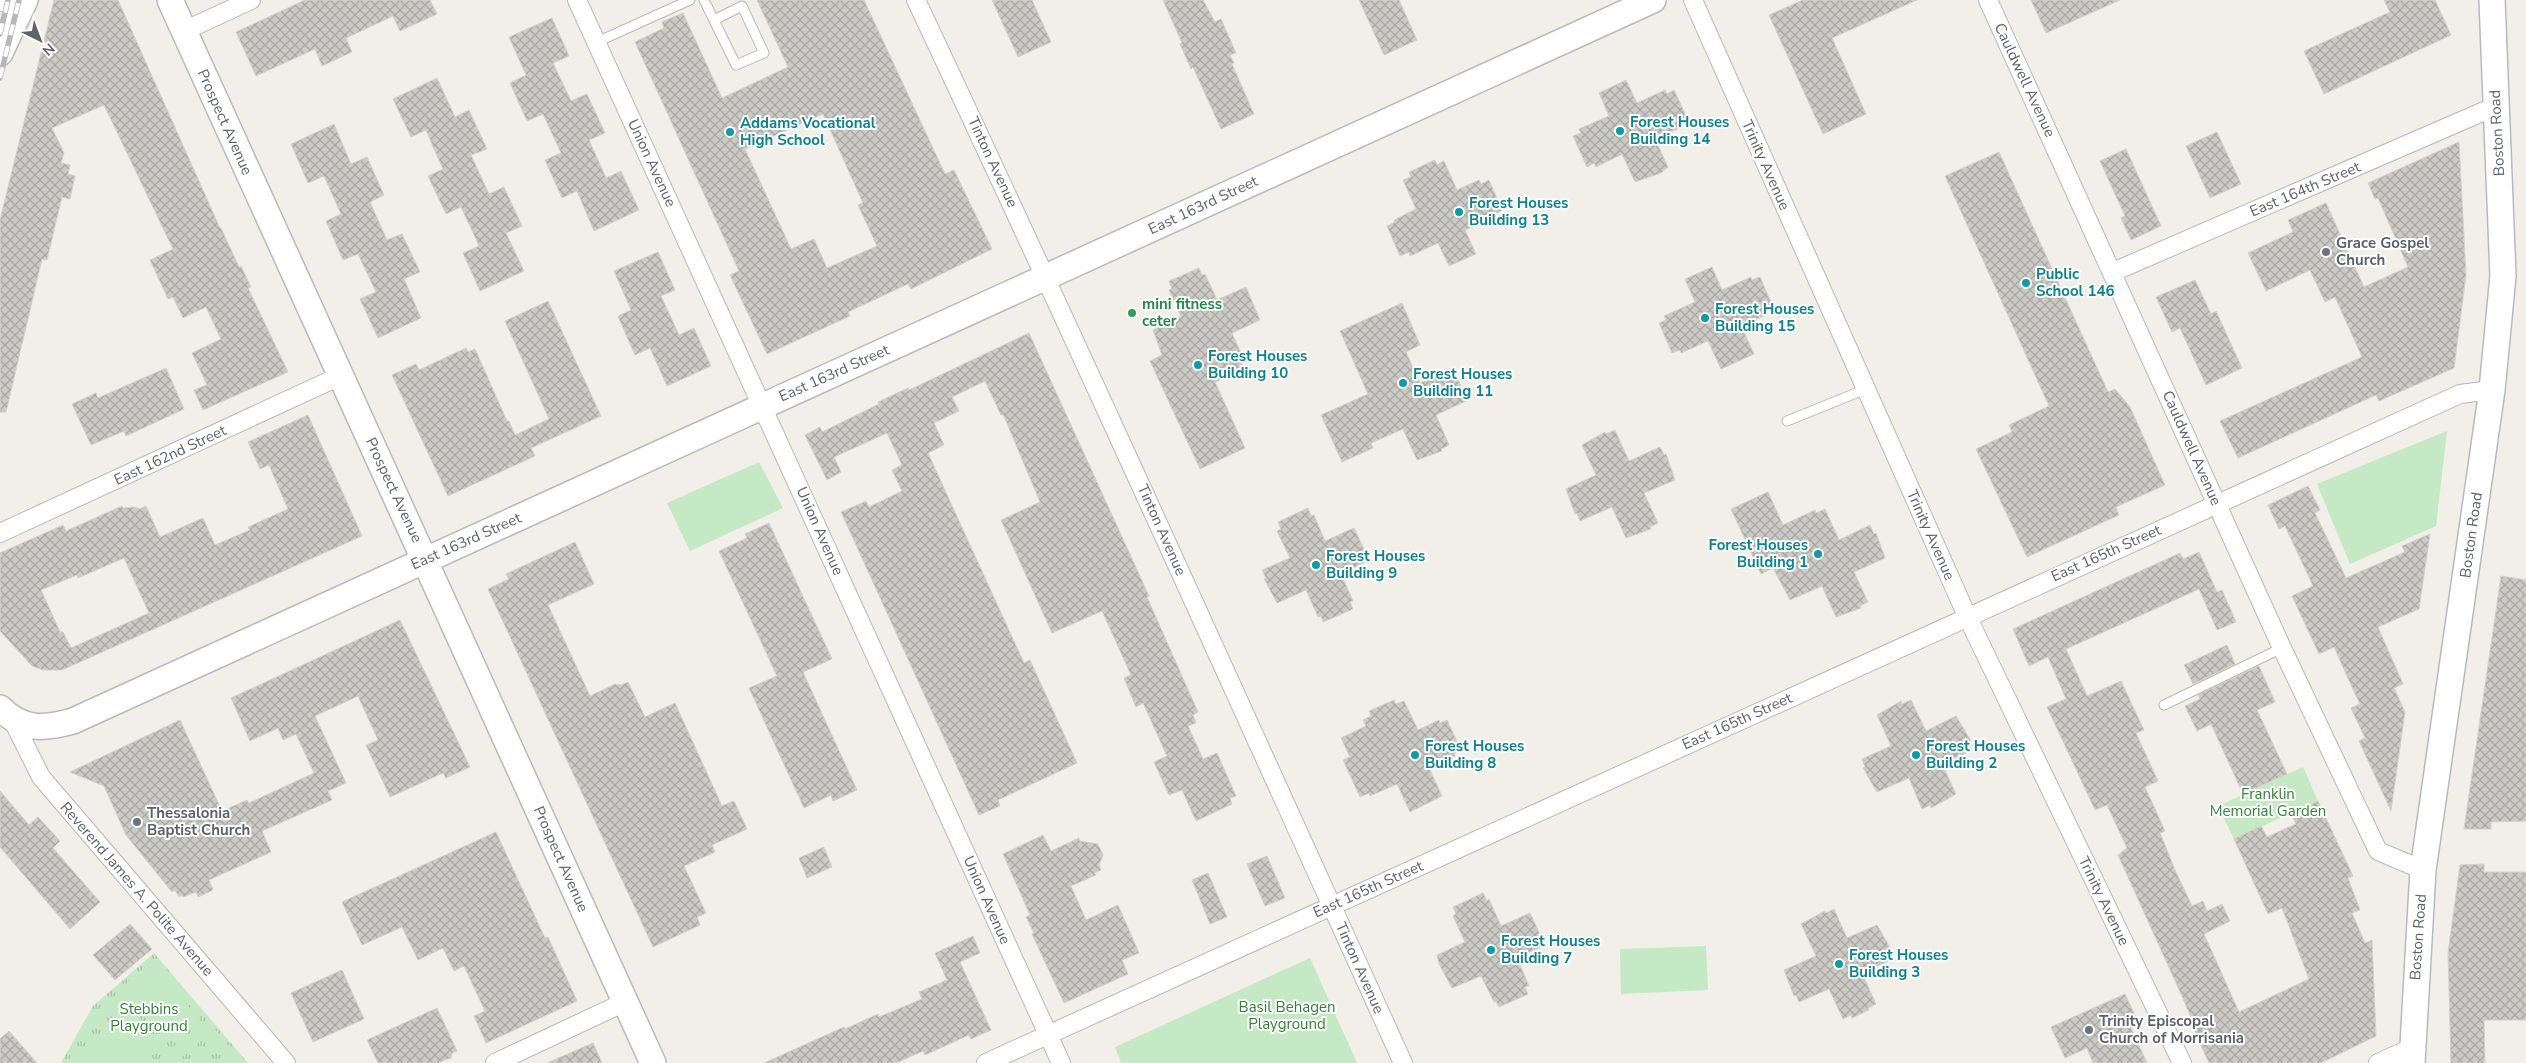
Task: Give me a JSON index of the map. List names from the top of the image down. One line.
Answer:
{"streets":{"main road":["Prospect Avenue","Boston Road","East 163rd Street"],"street":["Cauldwell Avenue","Tinton Avenue","Union Avenue","Trinity Avenue","East 164th Street","East 162nd Street","East 165th Street","Reverend James A. Polite Avenue"]},"crossings":[["Cauldwell Avenue","Boston Road"],["Cauldwell Avenue","East 164th Street"],["Cauldwell Avenue","East 165th Street"],["Prospect Avenue","East 163rd Street"],["Prospect Avenue","East 162nd Street"],["Boston Road","East 164th Street"],["Boston Road","East 165th Street"],["Tinton Avenue","East 163rd Street"],["Tinton Avenue","East 165th Street"],["Union Avenue","East 163rd Street"],["Union Avenue","East 165th Street"],["Trinity Avenue","East 165th Street"],["East 163rd Street","Reverend James A. Polite Avenue"]],"parks":["Franklin Memorial Garden","Basil Behagen Playground","Stebbins Playground"],"places":["Forest Houses Building 14","Addams Vocational High School","Forest Houses Building 13","Grace Gospel Church","Public School 146","mini fitness ceter","Forest Houses Building 15","Forest Houses Building 10","Forest Houses Building 11","Forest Houses Building 1","Forest Houses Building 9","Forest Houses Building 8","Forest Houses Building 2","Thessalonia Baptist Church","Forest Houses Building 7","Forest Houses Building 3","Trinity Episcopal Church of Morrisania"],"north":"bottom right"}
